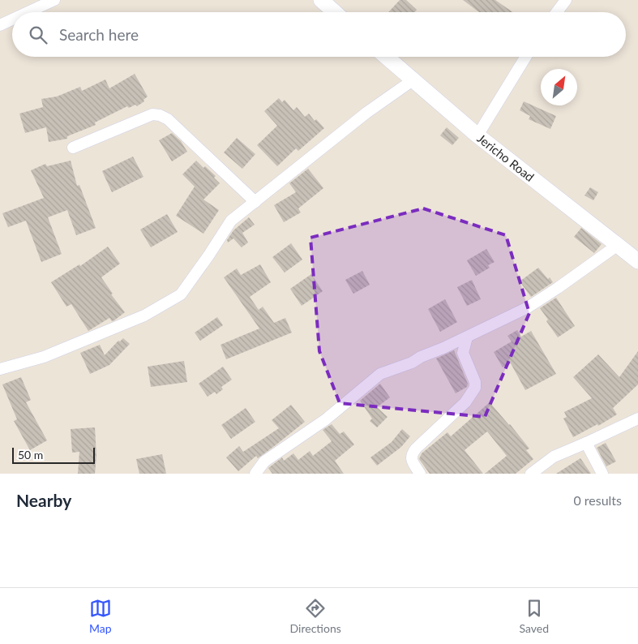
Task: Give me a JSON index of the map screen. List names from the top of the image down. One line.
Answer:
{"streets":{"street":["Jericho Road"]},"scale_bar":"50 m","north":"top right","page":{"search":"Search here","scale":"50 m","heading":["Nearby","0 results"],"nav":["Map","Directions","Saved"]}}
